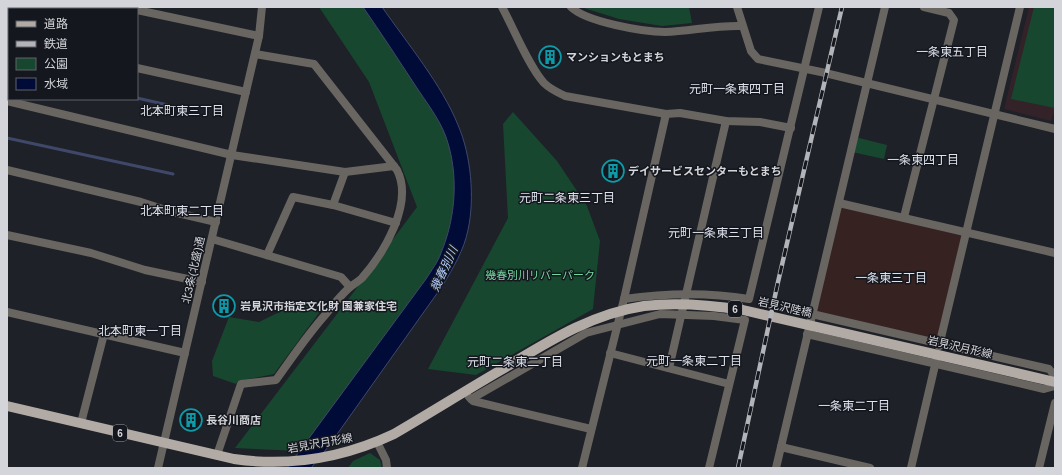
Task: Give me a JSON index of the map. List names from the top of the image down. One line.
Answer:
{"streets":{"main road":["岩見沢陸橋","6","岩見沢月形線"],"street":["北3条(北盛)通"]},"crossings":[["北3条(北盛)通","岩見沢月形線"],["岩見沢陸橋","岩見沢月形線"]],"districts":["一条東五丁目","元町一条東四丁目","北本町東三丁目","一条東四丁目","元町二条東三丁目","北本町東二丁目","元町一条東三丁目","一条東三丁目","北本町東一丁目","元町一条東二丁目","元町二条東二丁目","一条東二丁目"],"water":["幾春別川"],"parks":["幾春別川リバーパーク"],"places":{"building":["マンションもとまち","デイサービスセンターもとまち","岩見沢市指定文化財 国兼家住宅","長谷川商店"]},"legend":["道路","鉄道","公園","水域"]}
